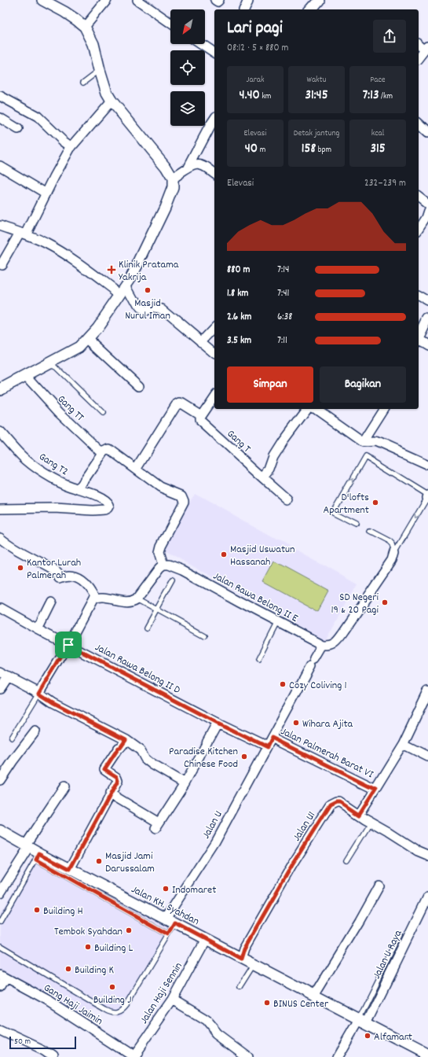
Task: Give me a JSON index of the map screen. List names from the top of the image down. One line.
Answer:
{"streets":{"street":["Gang TT","Gang T","Gang T2","Jalan Rawa Belong II E","Jalan Rawa Belong II D","Jalan Palmerah Barat VI","Jalan U","Jalan U1","Jalan KH. Syahdan","Jalan U Raya","Jalan Haji Sennin","Gang Haji Jaimin"]},"crossings":[["Jalan Rawa Belong II D","Jalan U"],["Jalan Palmerah Barat VI","Jalan U"],["Jalan U","Jalan KH. Syahdan"],["Jalan U1","Jalan KH. Syahdan"],["Jalan KH. Syahdan","Jalan U Raya"],["Jalan KH. Syahdan","Jalan Haji Sennin"],["Jalan Haji Sennin","Gang Haji Jaimin"]],"places":{"health":["Klinik Pratama Yakrija"],"other":["Masjid Nurul Iman","D'lofts Apartment","Masjid Uswatun Hassanah","Kantor Lurah Palmerah","SD Negeri 19 & 20 Pagi","Cozy Coliving 1","Wihara Ajita","Paradise Kitchen Chinese Food","Masjid Jami Darussalam","Indomaret","Building H","Tembok Syahdan","Building L","Building K","Building J","BINUS Center","Alfamart"]},"scale_bar":"50 m","north":"bottom left","page":{"heading":["Lari pagi","08:12 · 5 × 880 m"],"stats":[["Jarak","4.40 km"],["Waktu","31:45"],["Pace","7:13 /km"],["Elevasi","40 m"],["Detak jantung","158 bpm"],["kcal","315"]],"chart":["Elevasi","232–239 m"],"list":[{"name":"880 m","note":"7:14"},{"name":"1.8 km","note":"7:41"},{"name":"2.6 km","note":"6:38"},{"name":"3.5 km","note":"7:11"}],"buttons":["Simpan","Bagikan"],"scale":"50 m"}}
